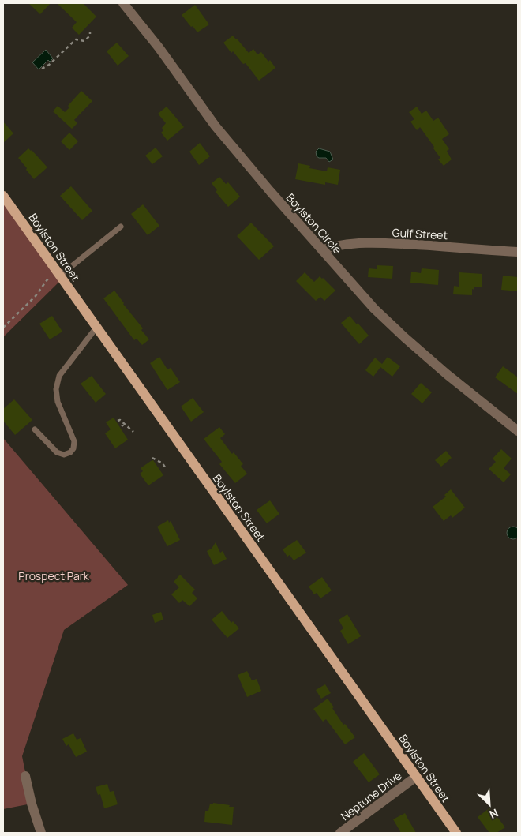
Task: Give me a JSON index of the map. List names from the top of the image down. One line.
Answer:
{"streets":{"main road":["Boylston Street"],"street":["Boylston Circle","Gulf Street","Neptune Drive"]},"crossings":[["Boylston Circle","Gulf Street"],["Boylston Street","Neptune Drive"]],"parks":["Prospect Park"],"north":"bottom right"}
